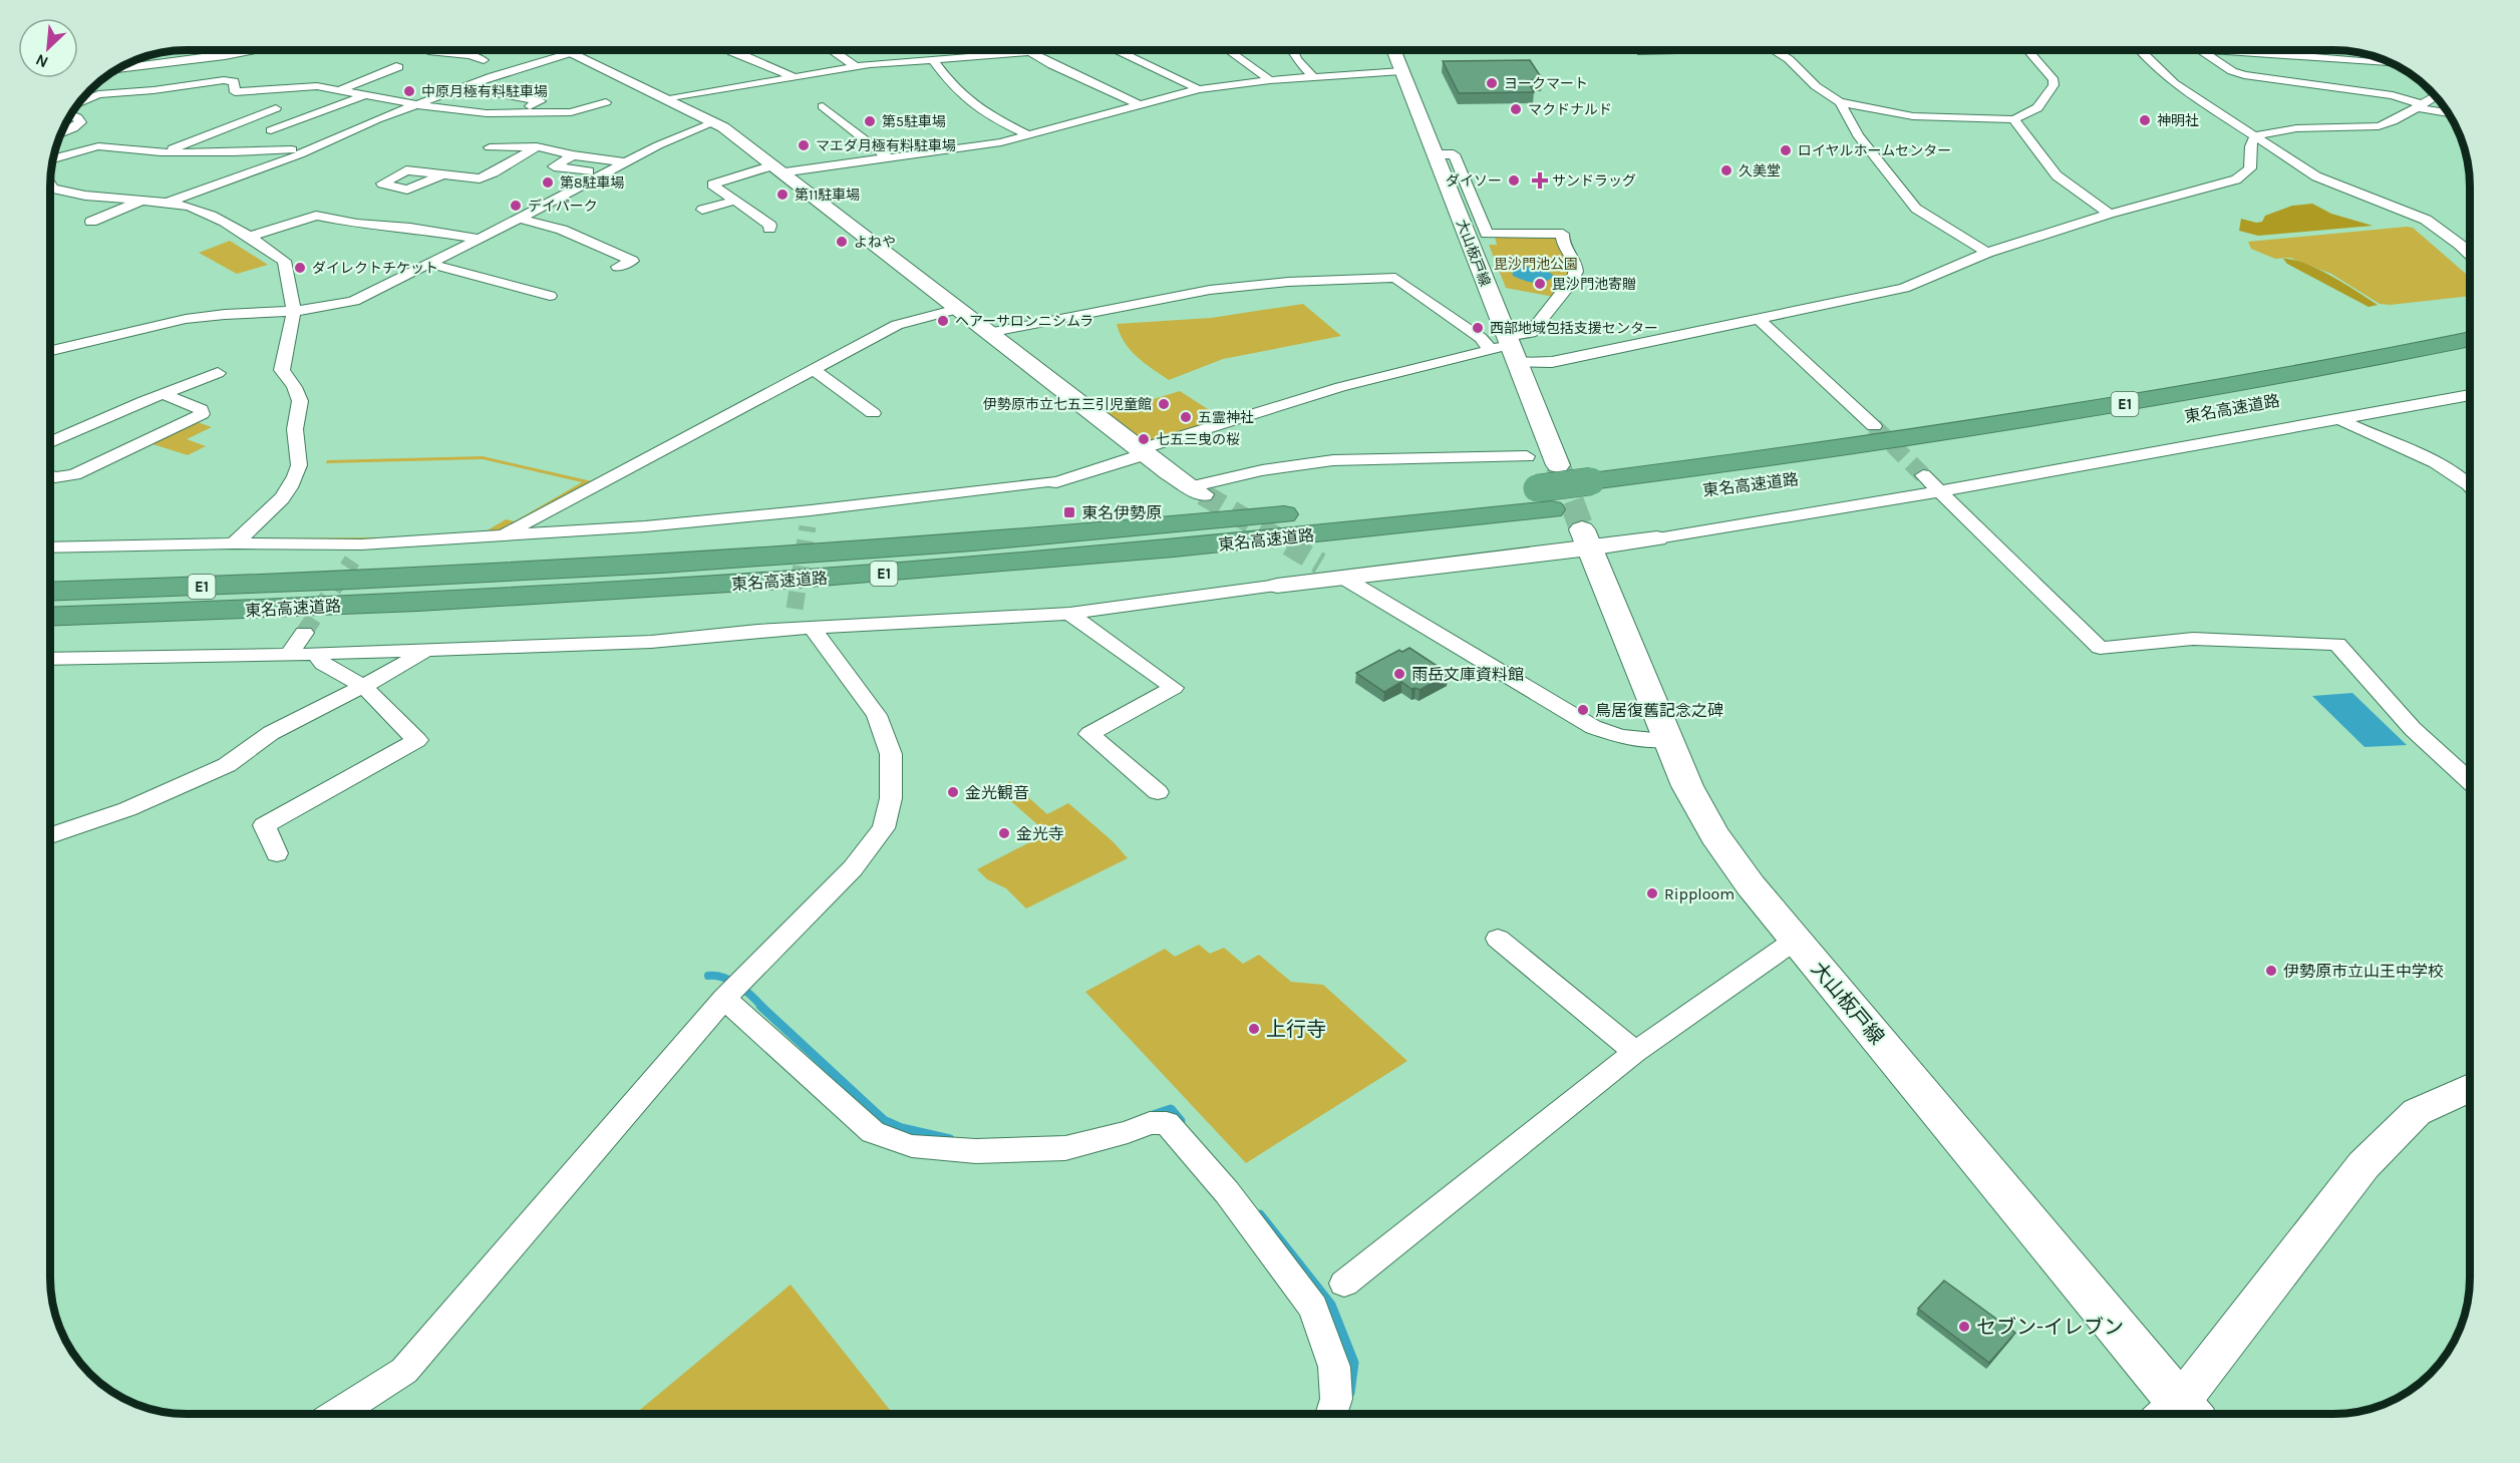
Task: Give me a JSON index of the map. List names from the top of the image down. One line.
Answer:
{"streets":{"highway":["E1","東名高速道路"],"main road":["大山板戸線"]},"parks":["毘沙門池公園"],"places":{"other":["ヨークマート","中原月極有料駐車場","マクドナルド","神明社","第5駐車場","マエダ月極有料駐車場","ロイヤルホームセンター","久美堂","ダイソー","第8駐車場","第11駐車場","デイパーク","よねや","ダイレクトチケット","毘沙門池寄贈","ヘアーサロンニシムラ","西部地域包括支援センター","伊勢原市立七五三引児童館","五霊神社","七五三曳の桜","雨岳文庫資料館","鳥居復舊記念之碑","金光観音","金光寺","Ripploom","伊勢原市立山王中学校","上行寺","セブン-イレブン"],"health":["サンドラッグ"],"transit":["東名伊勢原"]},"north":"bottom left"}
